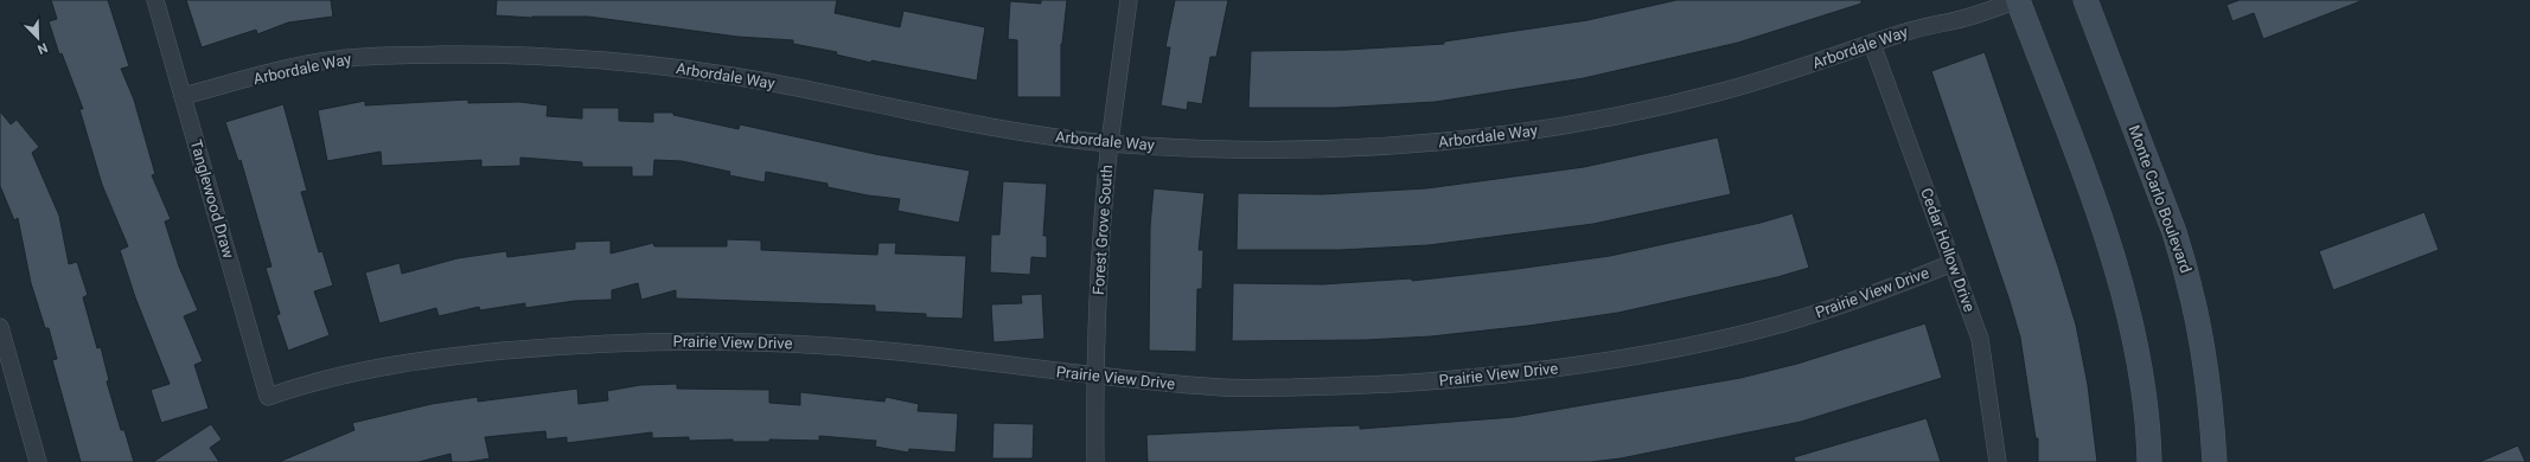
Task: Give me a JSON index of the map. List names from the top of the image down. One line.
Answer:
{"streets":{"main road":["Monte Carlo Boulevard"],"street":["Arbordale Way","Tanglewood Draw","Forest Grove South","Cedar Hollow Drive","Prairie View Drive"]},"crossings":[["Arbordale Way","Tanglewood Draw"],["Arbordale Way","Forest Grove South"],["Arbordale Way","Cedar Hollow Drive"],["Tanglewood Draw","Prairie View Drive"],["Forest Grove South","Prairie View Drive"],["Cedar Hollow Drive","Prairie View Drive"]],"north":"bottom right"}
